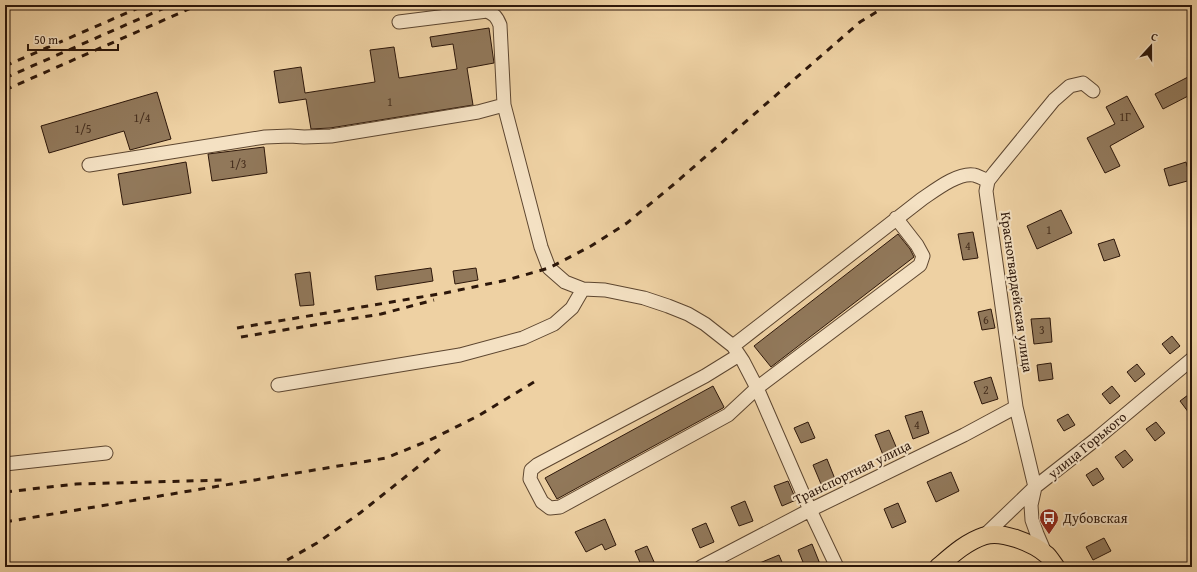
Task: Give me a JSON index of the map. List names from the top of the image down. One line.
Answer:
{"streets":{"main road":["улица Горького"],"lane":["Красногвардейская улица","Транспортная улица"]},"crossings":[["Красногвардейская улица","улица Горького"],["Красногвардейская улица","Транспортная улица"]],"places":{"bus stop":["Дубовская"]},"house_numbers":["1","1Г","1/4","1/5","1/3","1","4","6","3","2","4"],"scale_bar":"50 m","north":"top"}
